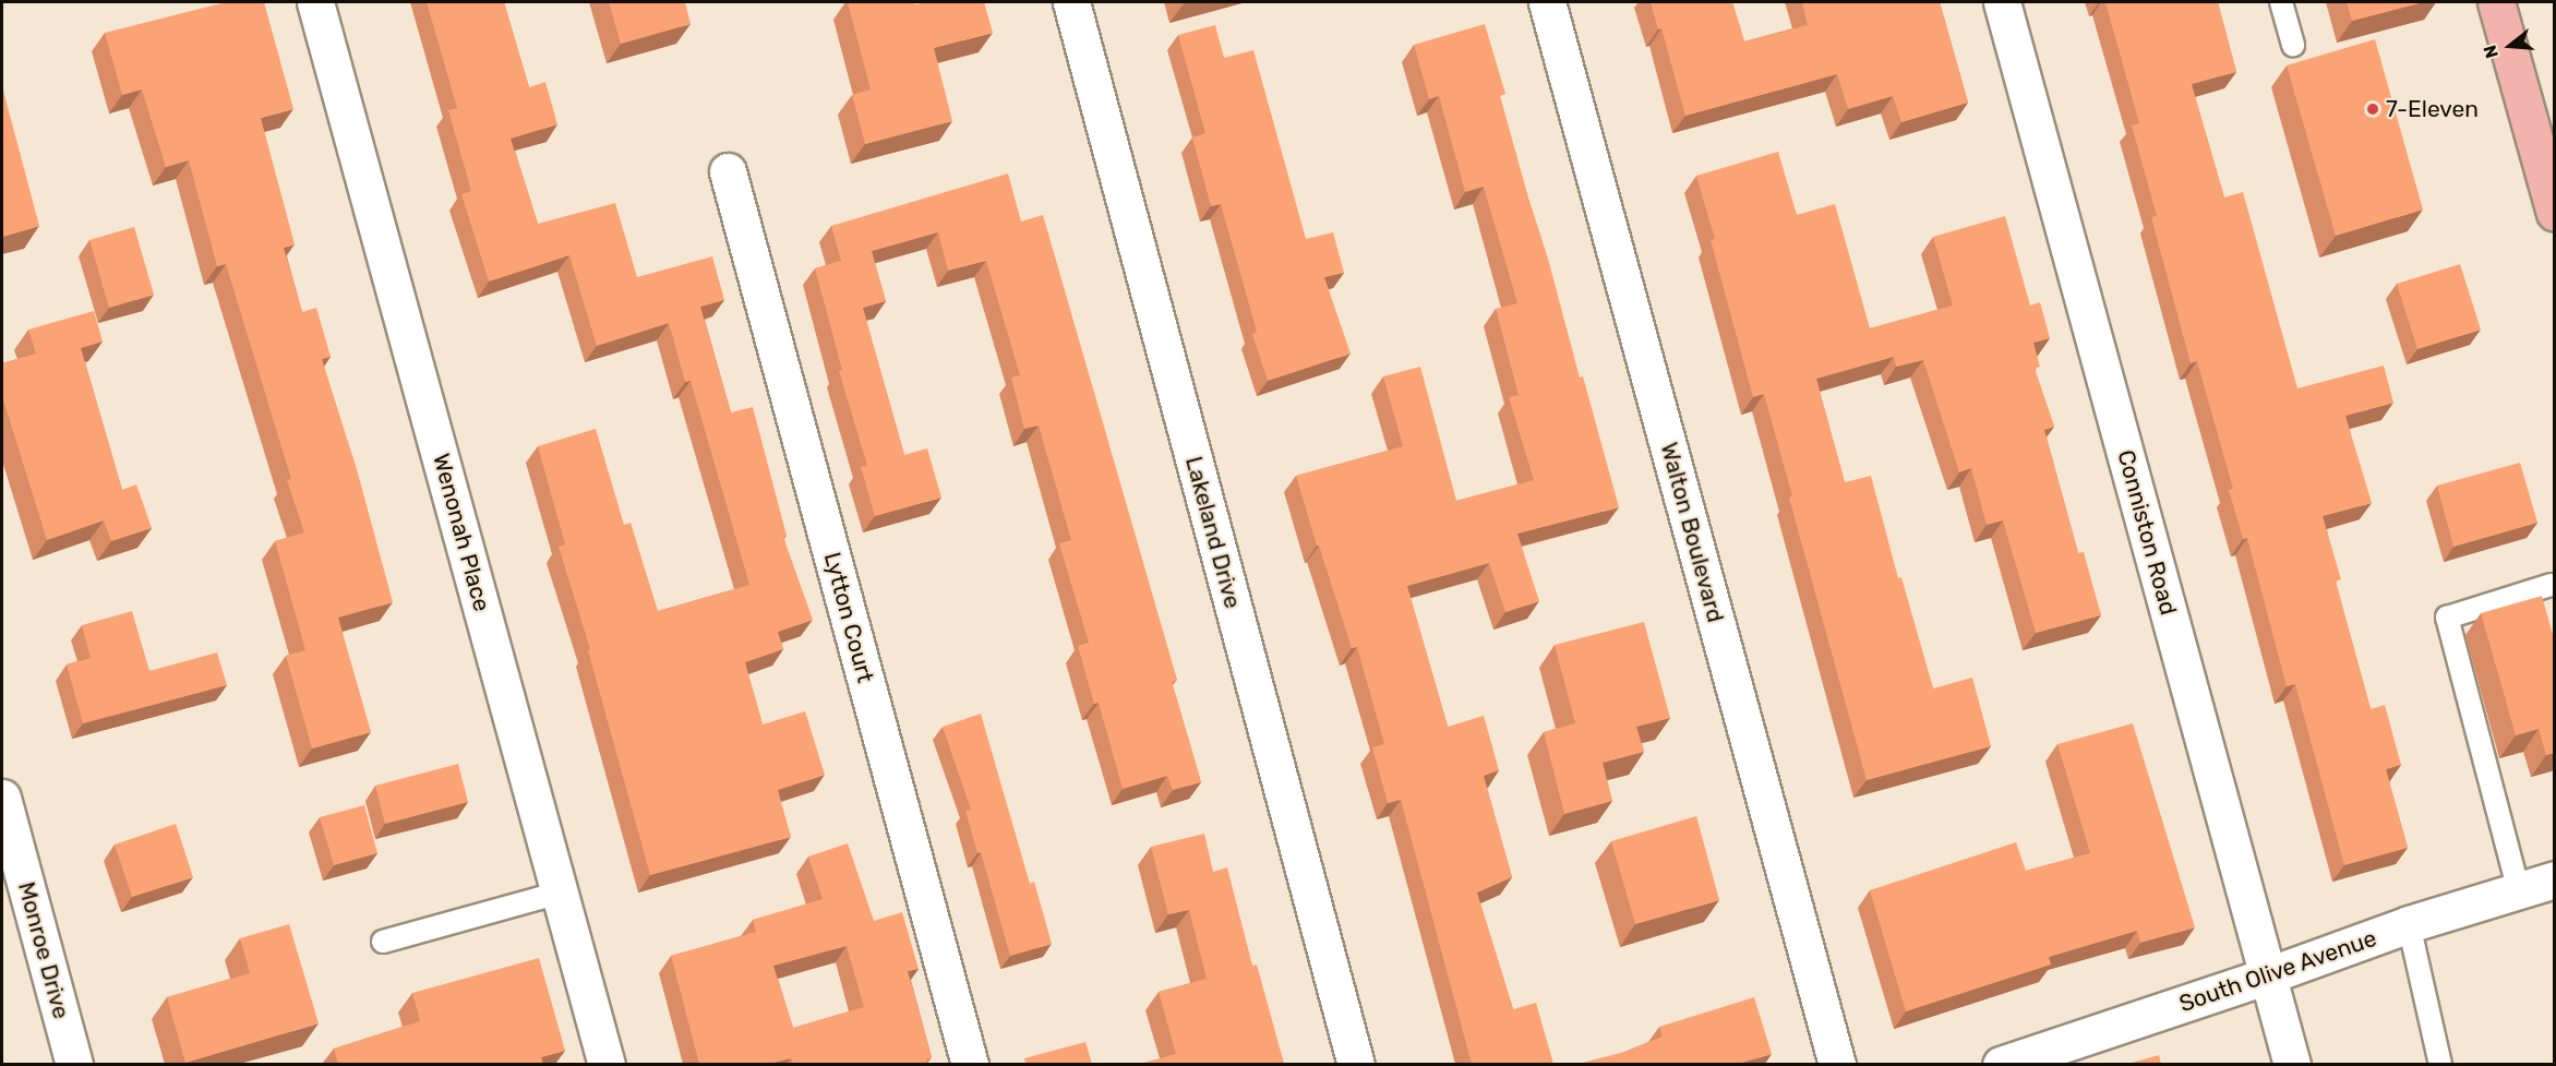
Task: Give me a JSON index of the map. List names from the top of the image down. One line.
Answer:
{"streets":{"street":["Wenonah Place","Lakeland Drive","Walton Boulevard","Conniston Road","Lytton Court","Monroe Drive","South Olive Avenue"]},"crossings":[["Conniston Road","South Olive Avenue"]],"places":["7-Eleven"],"north":"left"}
